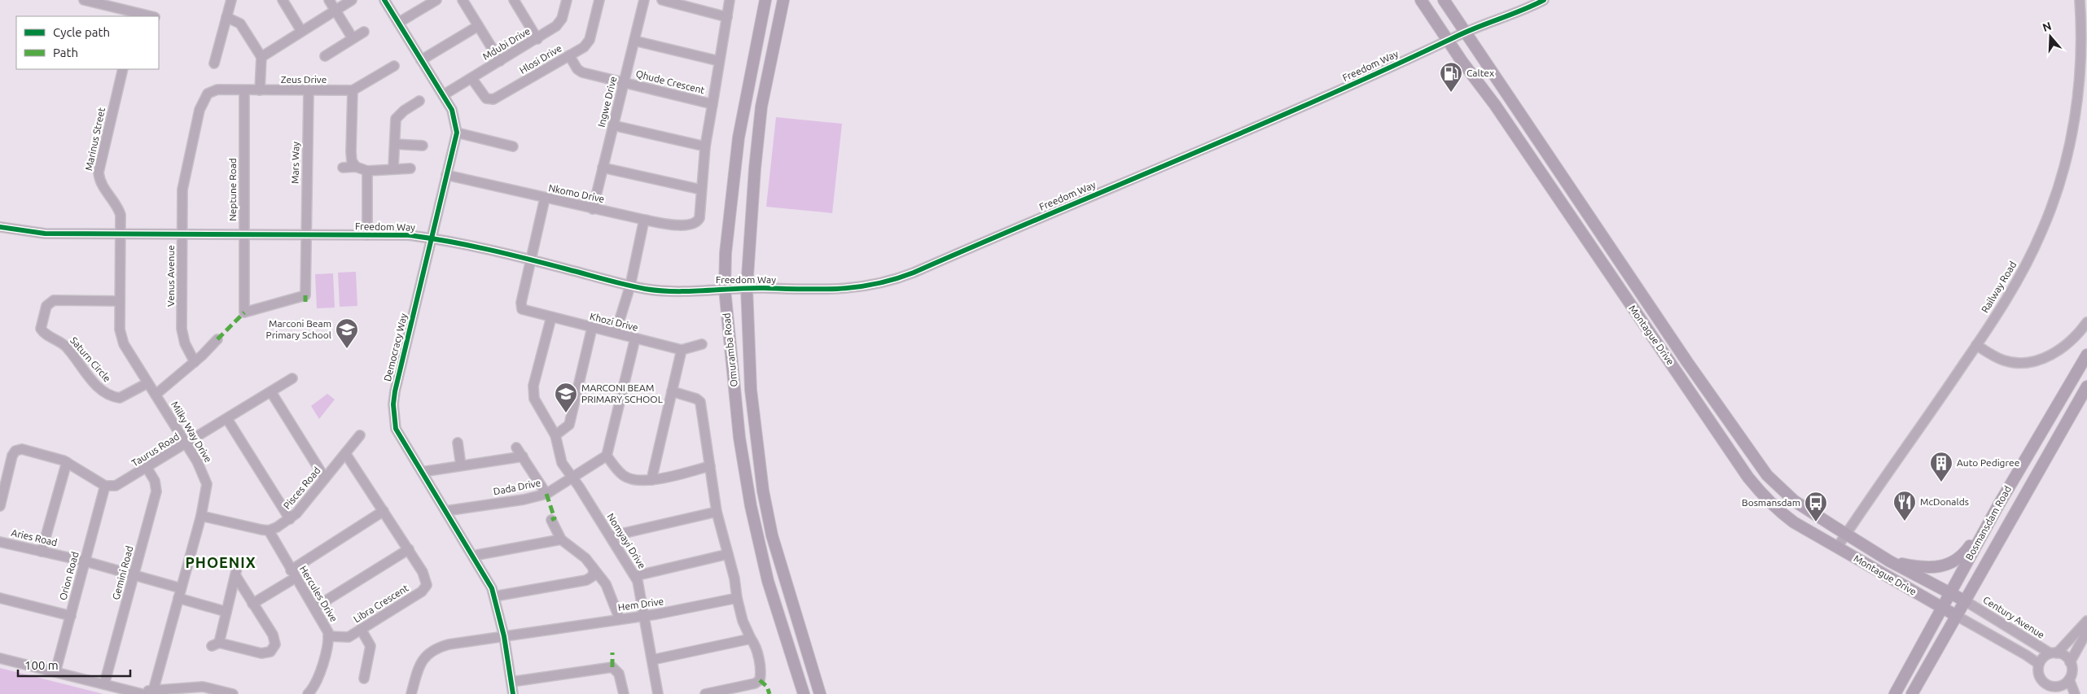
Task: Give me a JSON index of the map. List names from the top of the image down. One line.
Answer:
{"streets":{"main road":["Montague Drive","Omuramba Road","Bosmansdam Road"],"street":["Mdubi Drive","Hlosi Drive","Freedom Way","Zeus Drive","Qhude Crescent","Ingwe Drive","Marinus Street","Mars Way","Neptune Road","Nkomo Drive","Venus Avenue","Railway Road","Khozi Drive","Democracy Way","Saturn Circle","Milky Way Drive","Taurus Road","Dada Drive","Pisces Road","Aries Road","Nomyayi Drive","Gemini Road","Orion Road","Hercules Drive","Libra Crescent","Hem Drive","Century Avenue"]},"crossings":[["Mdubi Drive","Hlosi Drive"],["Mdubi Drive","Democracy Way"],["Hlosi Drive","Qhude Crescent"],["Freedom Way","Marinus Street"],["Freedom Way","Mars Way"],["Freedom Way","Neptune Road"],["Freedom Way","Venus Avenue"],["Freedom Way","Khozi Drive"],["Freedom Way","Montague Drive"],["Freedom Way","Democracy Way"],["Freedom Way","Omuramba Road"],["Freedom Way","Milky Way Drive"],["Zeus Drive","Mars Way"],["Zeus Drive","Neptune Road"],["Zeus Drive","Venus Avenue"],["Qhude Crescent","Ingwe Drive"],["Qhude Crescent","Nkomo Drive"],["Ingwe Drive","Nkomo Drive"],["Marinus Street","Milky Way Drive"],["Mars Way","Neptune Road"],["Nkomo Drive","Democracy Way"],["Railway Road","Montague Drive"],["Khozi Drive","Nomyayi Drive"],["Montague Drive","Bosmansdam Road"],["Montague Drive","Century Avenue"],["Democracy Way","Dada Drive"],["Democracy Way","Hem Drive"],["Saturn Circle","Milky Way Drive"],["Milky Way Drive","Taurus Road"],["Milky Way Drive","Aries Road"],["Taurus Road","Gemini Road"],["Taurus Road","Orion Road"],["Dada Drive","Nomyayi Drive"],["Pisces Road","Hercules Drive"],["Pisces Road","Libra Crescent"],["Bosmansdam Road","Century Avenue"],["Aries Road","Gemini Road"],["Aries Road","Orion Road"],["Nomyayi Drive","Hem Drive"],["Hercules Drive","Libra Crescent"]],"districts":["PHOENIX"],"places":{"fuel station":["Caltex"],"school or university":["Marconi Beam Primary School","MARCONI BEAM PRIMARY SCHOOL"],"building":["Auto Pedigree"],"restaurant":["McDonalds"],"bus stop":["Bosmansdam"]},"legend":["Cycle path","Path"],"scale_bar":"100 m","north":"top"}
